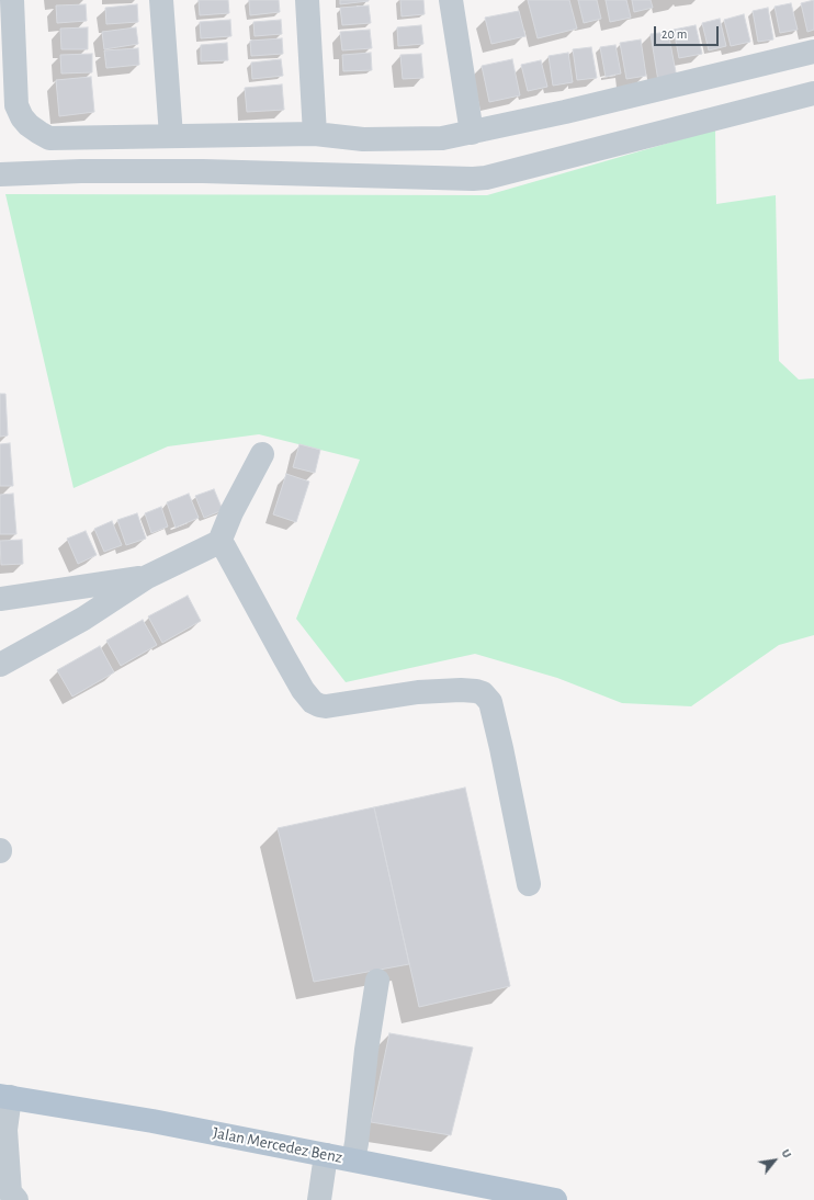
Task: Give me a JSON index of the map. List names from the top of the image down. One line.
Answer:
{"streets":{"main road":["Jalan Mercedez Benz"]},"scale_bar":"20 m","north":"top right"}
